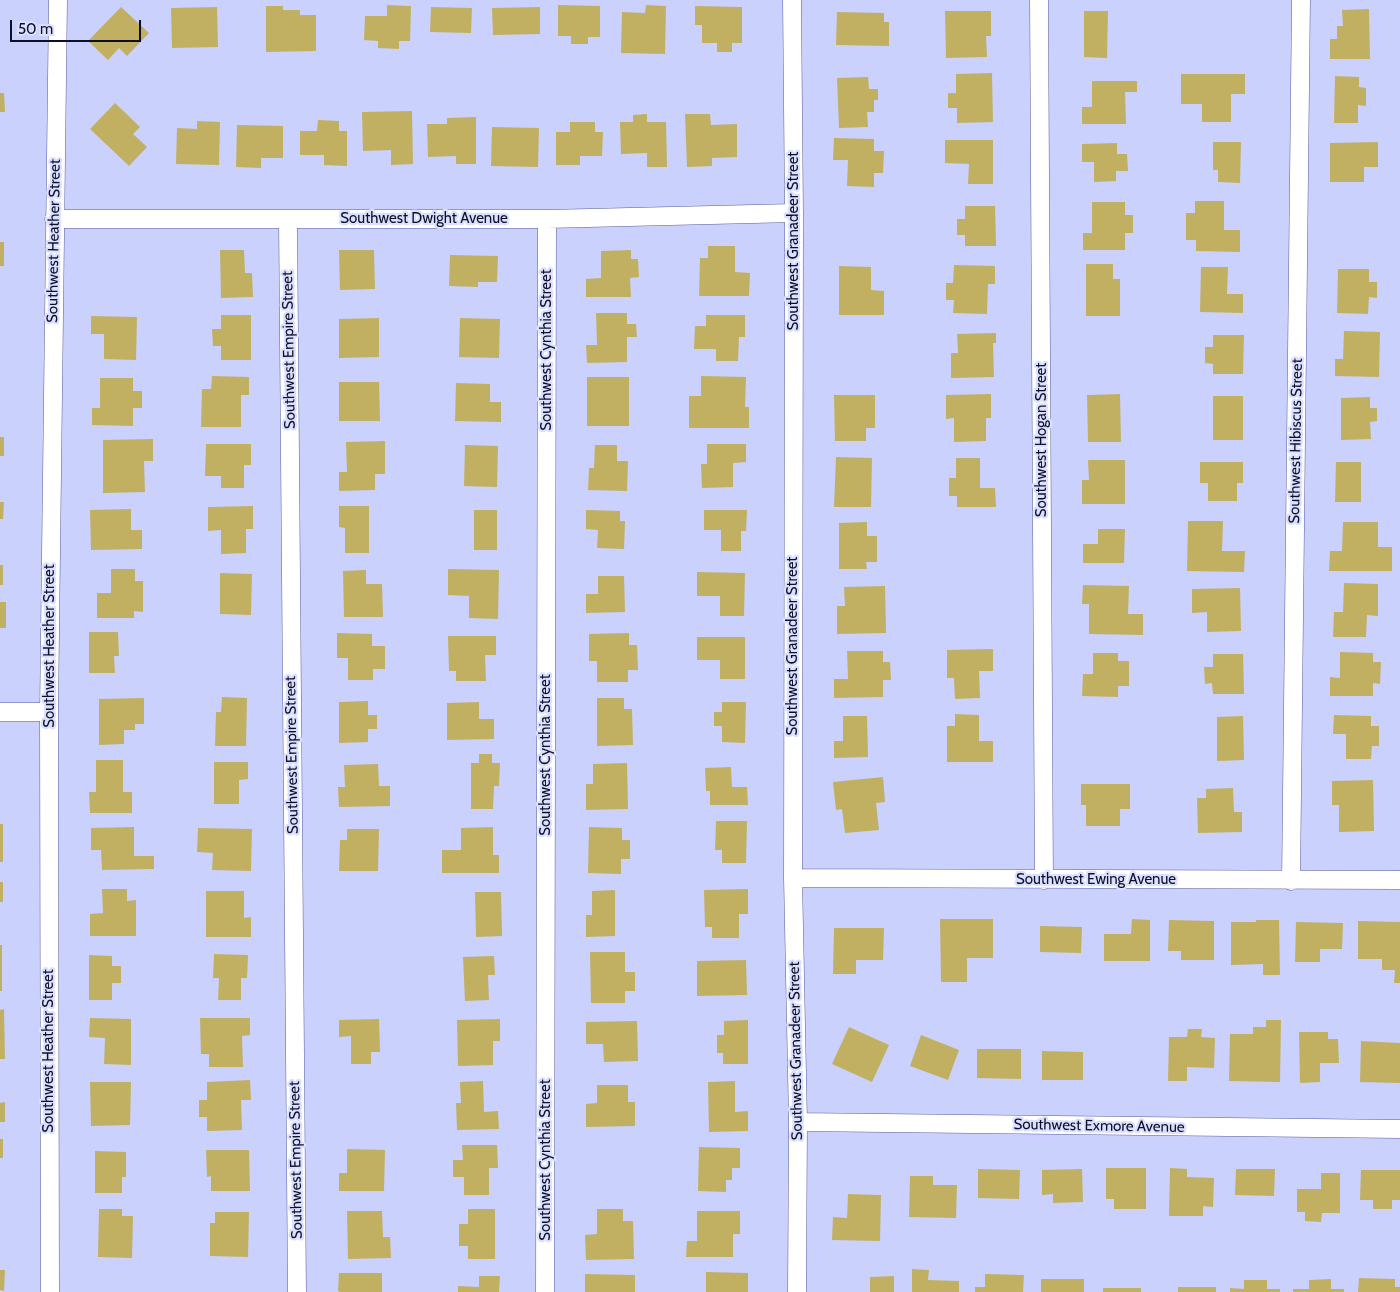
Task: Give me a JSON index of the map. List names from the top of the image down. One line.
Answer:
{"streets":{"street":["Southwest Dwight Avenue","Southwest Heather Street","Southwest Granadeer Street","Southwest Empire Street","Southwest Cynthia Street","Southwest Hogan Street","Southwest Hibiscus Street","Southwest Ewing Avenue","Southwest Exmore Avenue"]},"crossings":[["Southwest Dwight Avenue","Southwest Heather Street"],["Southwest Dwight Avenue","Southwest Granadeer Street"],["Southwest Dwight Avenue","Southwest Empire Street"],["Southwest Dwight Avenue","Southwest Cynthia Street"],["Southwest Granadeer Street","Southwest Ewing Avenue"],["Southwest Granadeer Street","Southwest Exmore Avenue"],["Southwest Hogan Street","Southwest Ewing Avenue"],["Southwest Hibiscus Street","Southwest Ewing Avenue"]],"scale_bar":"50 m"}
